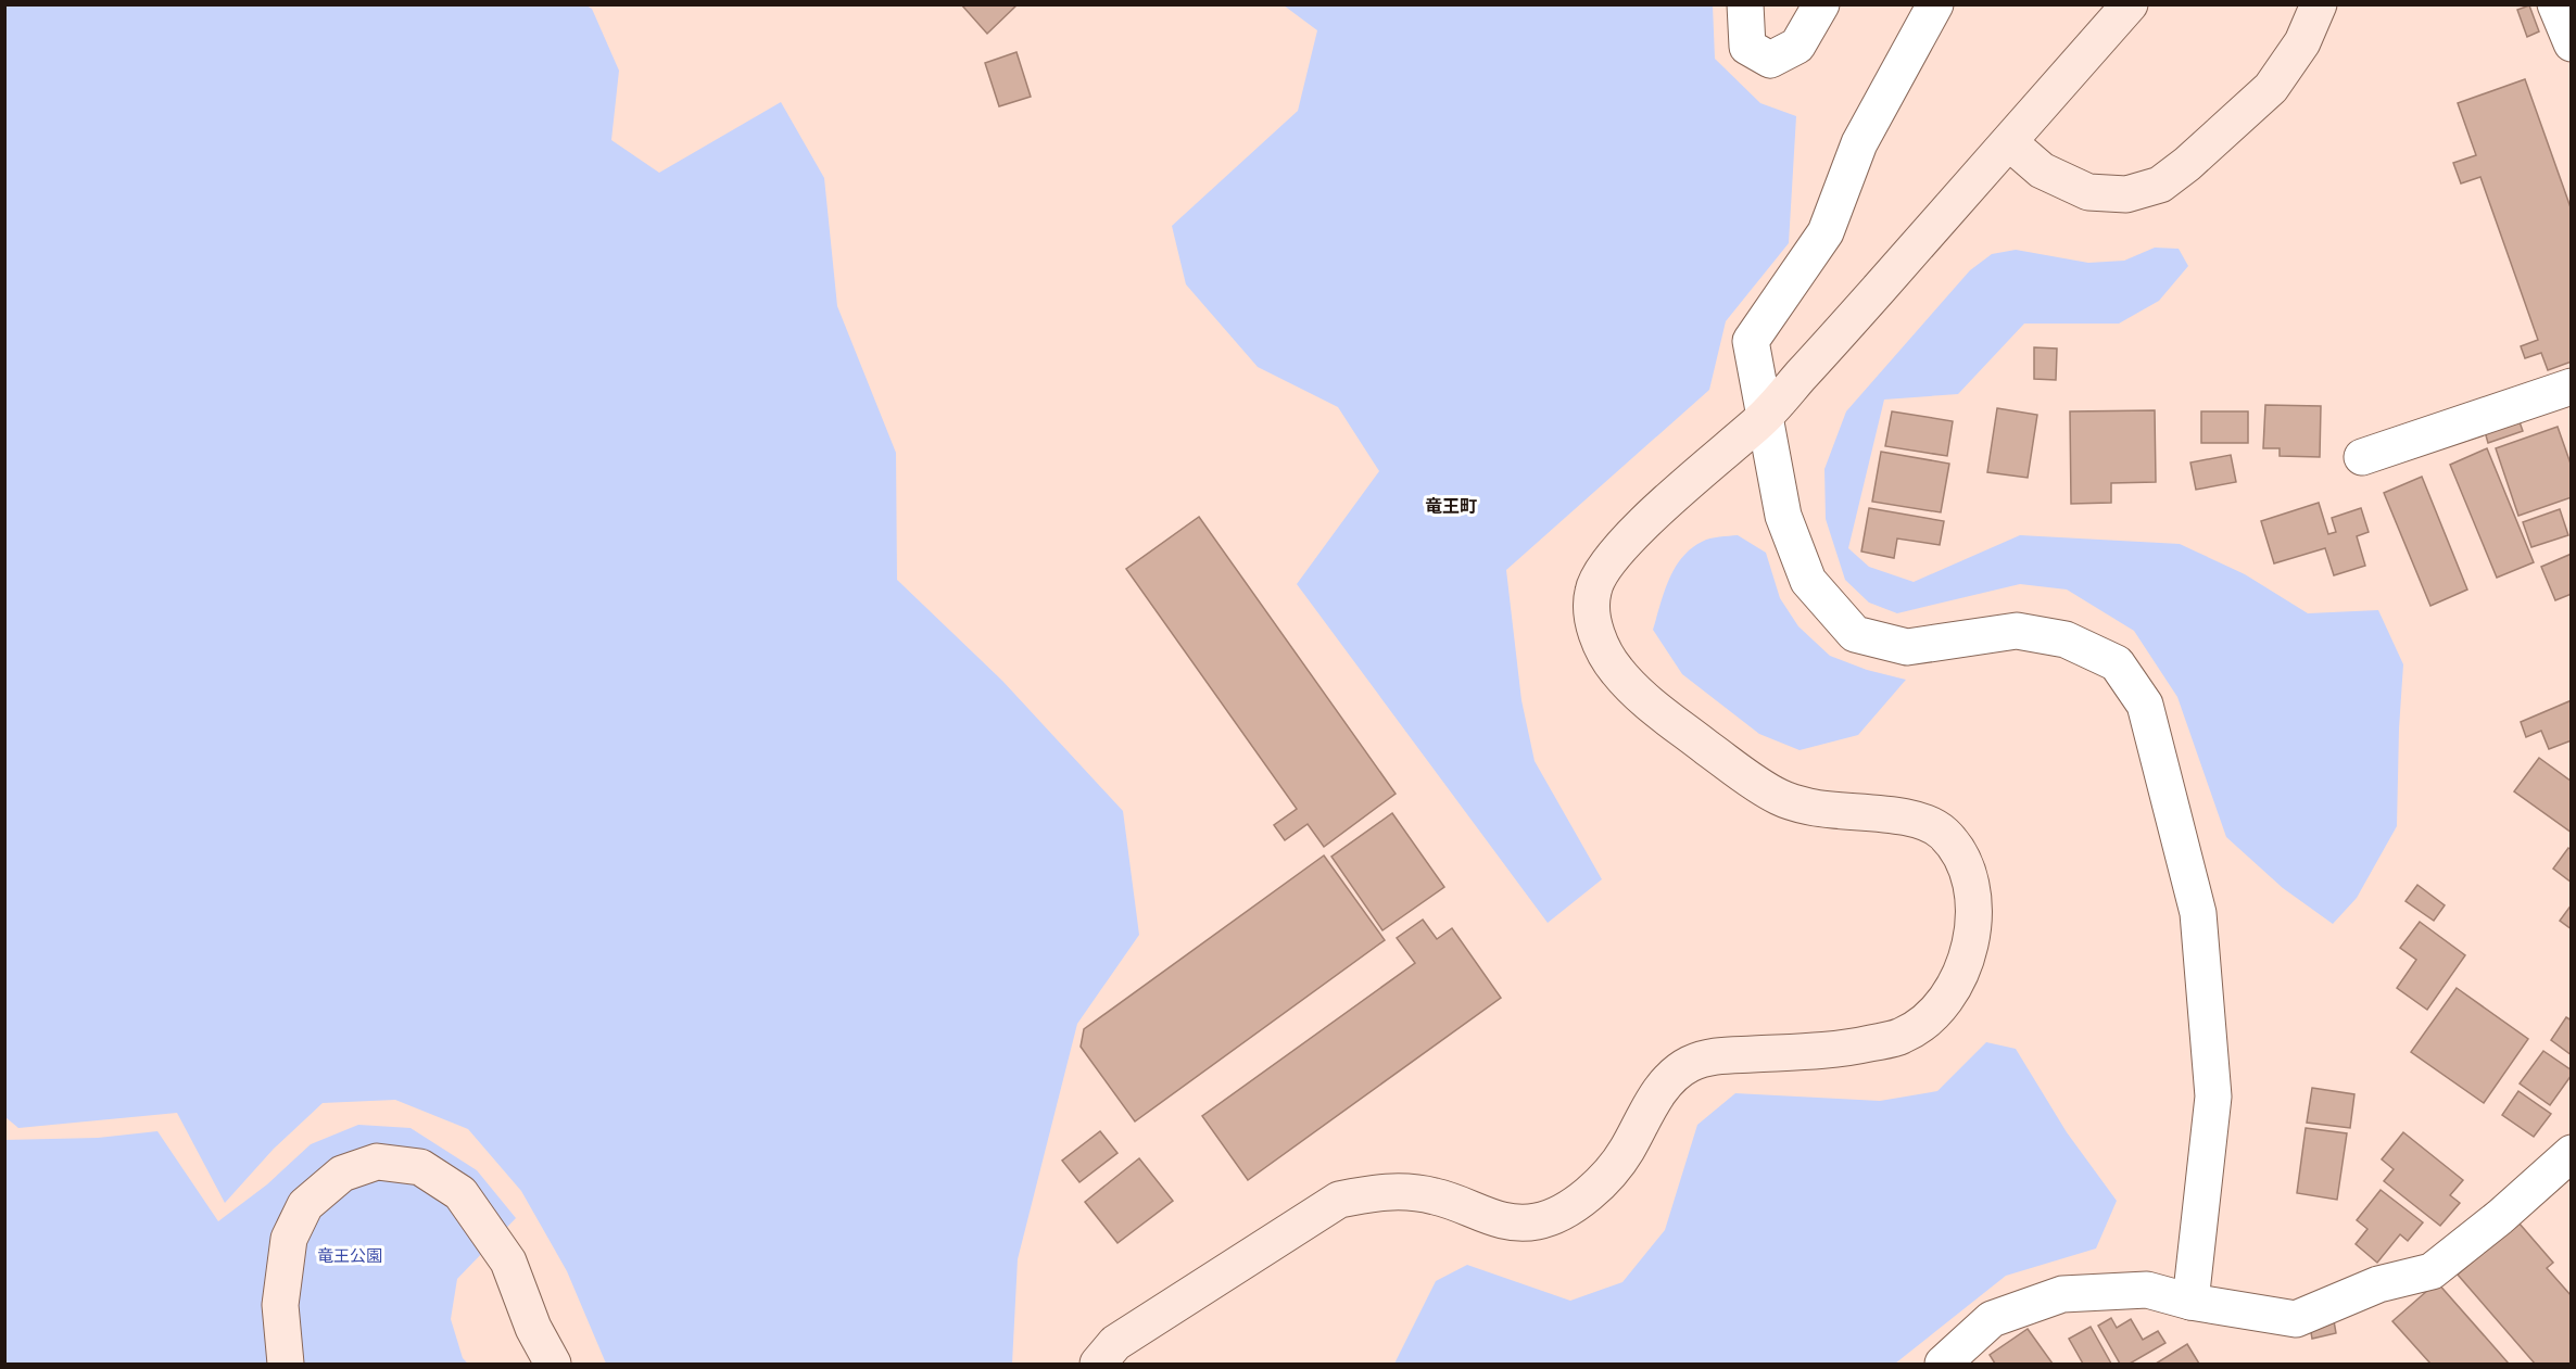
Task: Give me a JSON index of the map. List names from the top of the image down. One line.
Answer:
{"districts":["竜王町"],"parks":["竜王公園"]}
